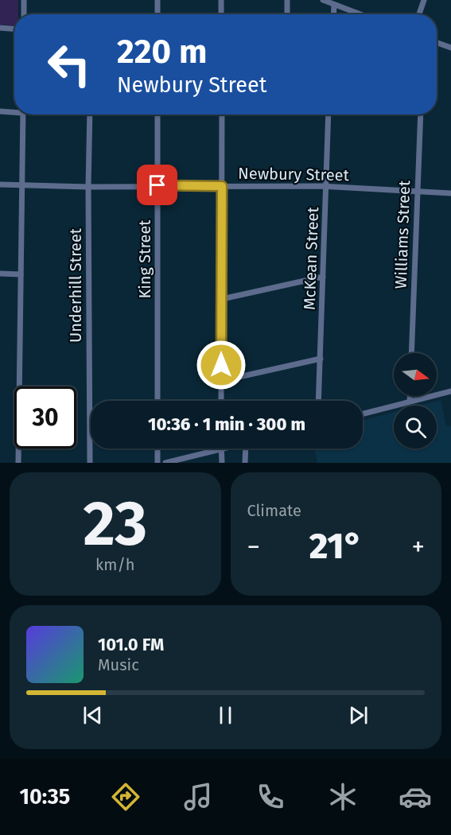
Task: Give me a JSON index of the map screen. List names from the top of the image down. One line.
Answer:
{"streets":{"street":["Newbury Street","Williams Street","McKean Street","King Street","Underhill Street"]},"crossings":[["Newbury Street","Williams Street"],["Newbury Street","McKean Street"],["Newbury Street","King Street"],["Newbury Street","Underhill Street"]],"north":"right","page":{"turn":["220 m","Newbury Street"],"limit":"30","trip":"10:36 · 1 min · 300 m","tile":[["23","km/h"],"Climate"],"heat":["−","21°","+"],"song":["101.0 FM","Music"],"tabs":"10:35"}}
